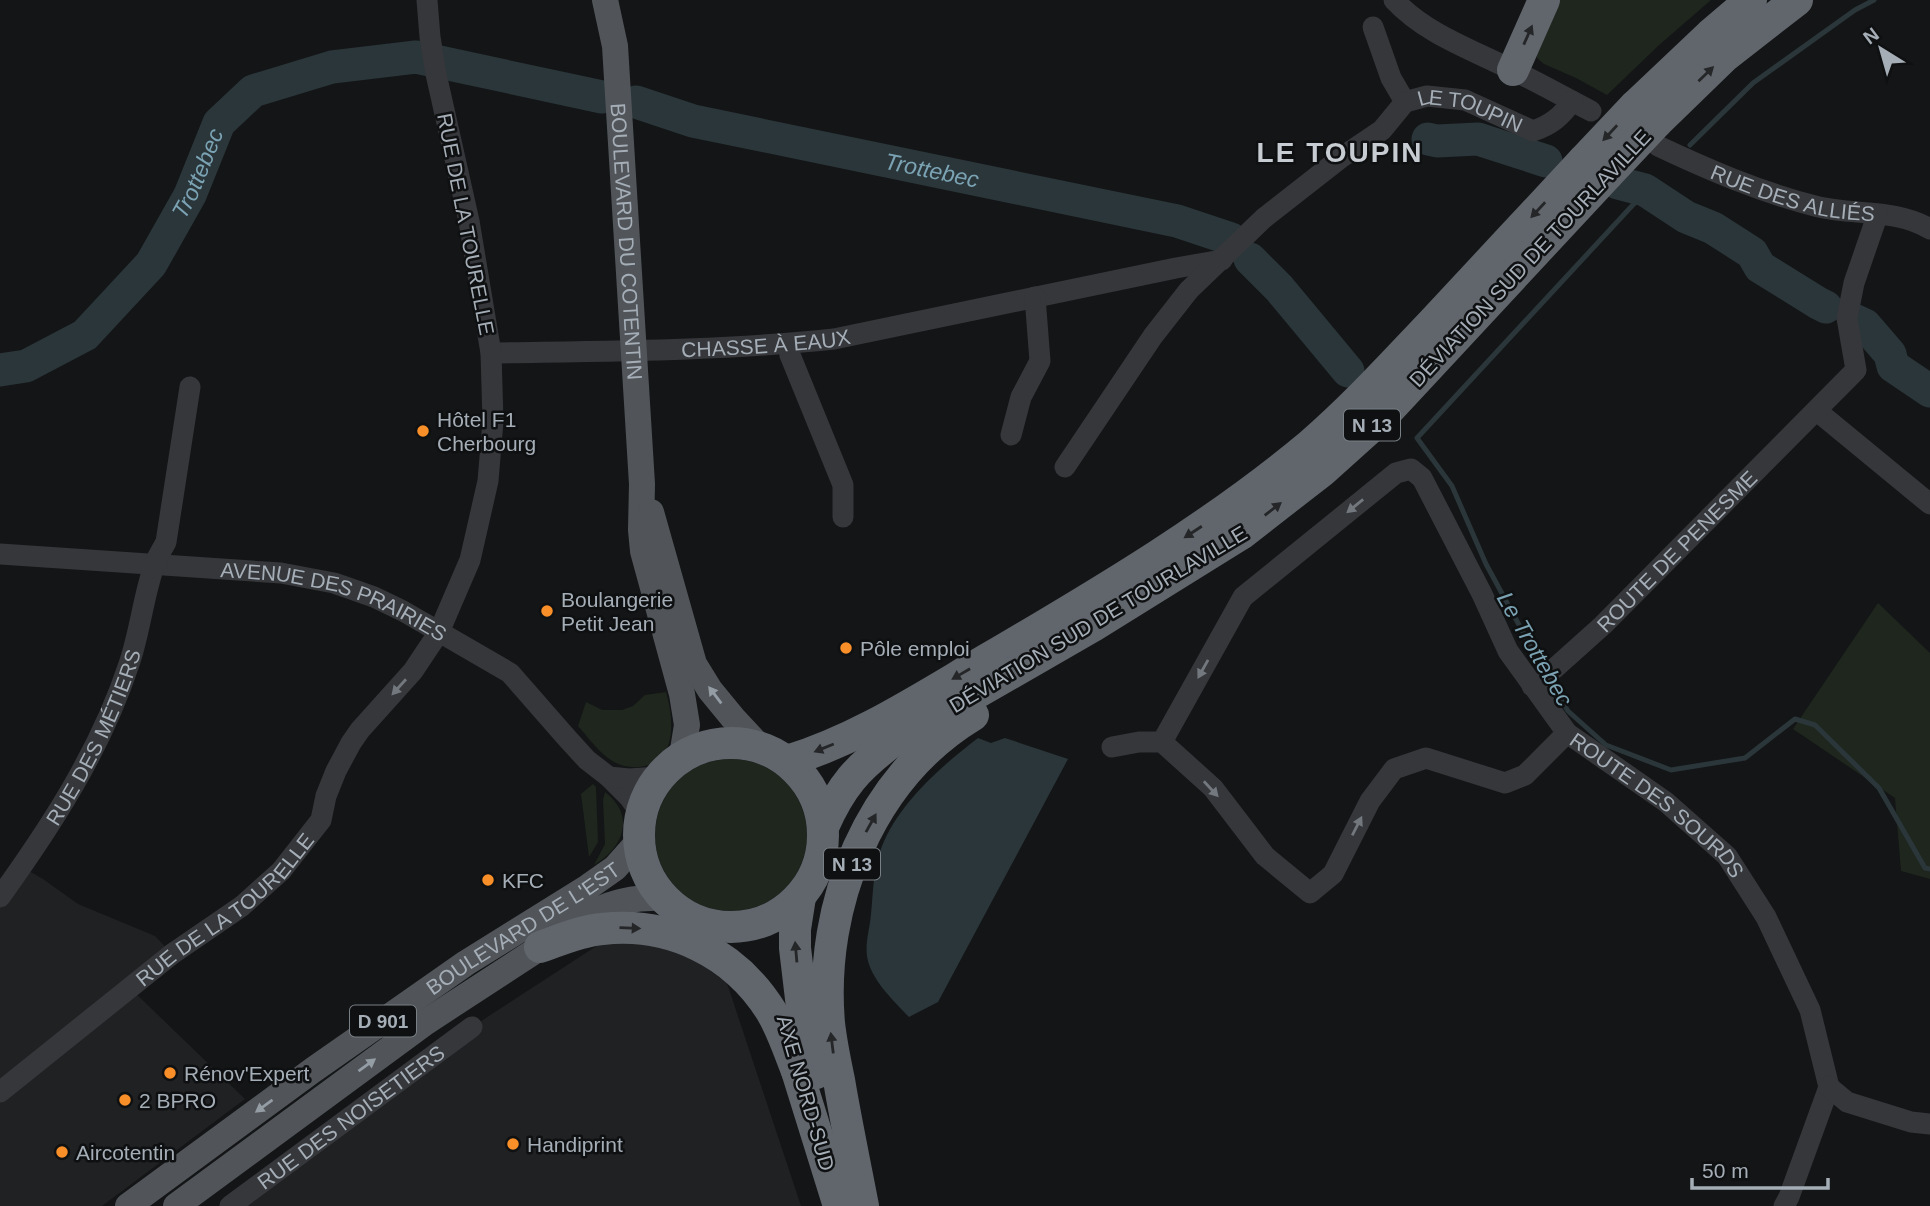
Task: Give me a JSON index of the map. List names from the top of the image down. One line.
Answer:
{"streets":{"highway":["DÉVIATION SUD DE TOURLAVILLE","N 13","AXE NORD-SUD"],"main road":["BOULEVARD DU COTENTIN","BOULEVARD DE L'EST","D 901"],"street":["LE TOUPIN","RUE DES ALLIÉS","RUE DE LA TOURELLE","CHASSE À EAUX","ROUTE DE PENESME","AVENUE DES PRAIRIES","RUE DES MÉTIERS","ROUTE DES SOURDS","RUE DES NOISETIERS"]},"crossings":[["LE TOUPIN","CHASSE À EAUX"],["RUE DES ALLIÉS","DÉVIATION SUD DE TOURLAVILLE"],["RUE DES ALLIÉS","ROUTE DE PENESME"],["RUE DE LA TOURELLE","CHASSE À EAUX"],["RUE DE LA TOURELLE","AVENUE DES PRAIRIES"],["BOULEVARD DU COTENTIN","DÉVIATION SUD DE TOURLAVILLE"],["BOULEVARD DU COTENTIN","CHASSE À EAUX"],["BOULEVARD DU COTENTIN","AVENUE DES PRAIRIES"],["BOULEVARD DU COTENTIN","BOULEVARD DE L'EST"],["BOULEVARD DU COTENTIN","AXE NORD-SUD"],["DÉVIATION SUD DE TOURLAVILLE","N 13"],["DÉVIATION SUD DE TOURLAVILLE","AVENUE DES PRAIRIES"],["DÉVIATION SUD DE TOURLAVILLE","BOULEVARD DE L'EST"],["DÉVIATION SUD DE TOURLAVILLE","AXE NORD-SUD"],["N 13","AXE NORD-SUD"],["ROUTE DE PENESME","ROUTE DES SOURDS"],["AVENUE DES PRAIRIES","RUE DES MÉTIERS"],["AVENUE DES PRAIRIES","BOULEVARD DE L'EST"],["AVENUE DES PRAIRIES","AXE NORD-SUD"],["BOULEVARD DE L'EST","AXE NORD-SUD"]],"one_way":["RUE DE LA TOURELLE"],"districts":["LE TOUPIN"],"water":["Trottebec","Le Trottebec"],"places":["Hôtel F1 Cherbourg","Boulangerie Petit Jean","Pôle emploi","KFC","Rénov'Expert","2 BPRO","Handiprint","Aircotentin"],"scale_bar":"50 m","north":"top left"}
